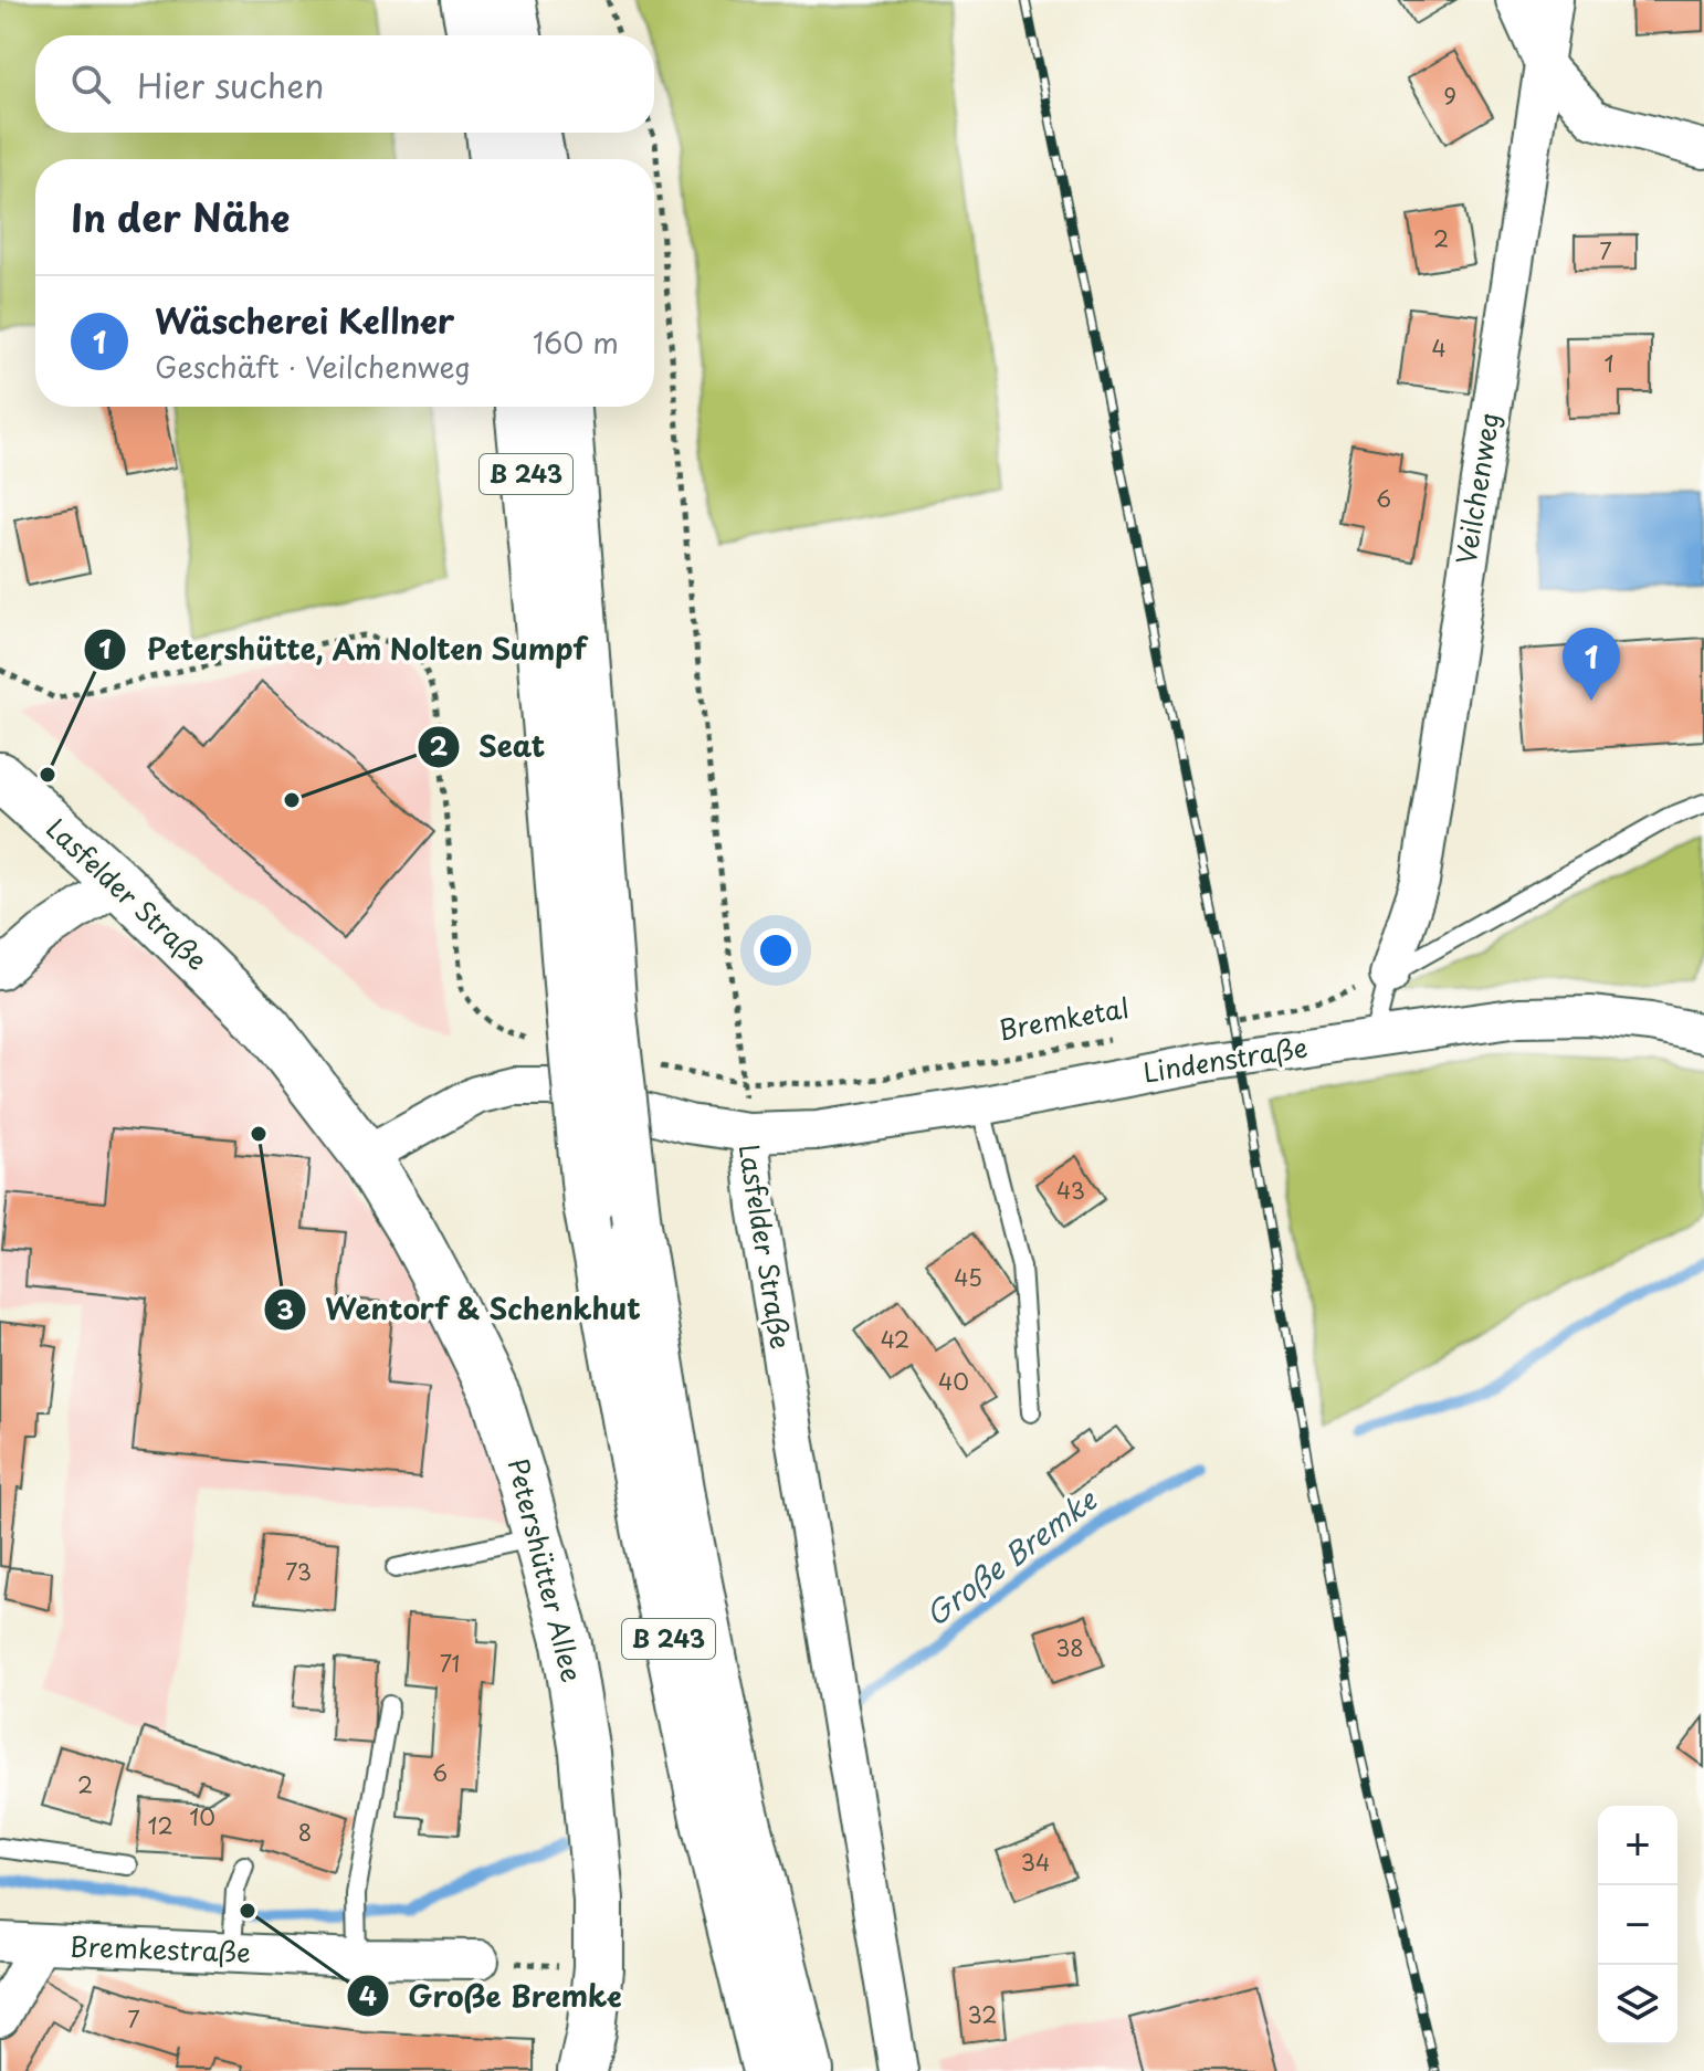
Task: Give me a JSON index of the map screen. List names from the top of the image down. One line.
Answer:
{"streets":{"main road":["B 243","Lasfelder Straße","Petershütter Allee"],"street":["Veilchenweg","Lindenstraße","Bremkestraße"],"path":["Bremketal"]},"crossings":[["Lasfelder Straße","Lindenstraße"],["Lasfelder Straße","Petershütter Allee"]],"water":["Große Bremke"],"places":["Petershütte, Am Nolten Sumpf","Seat","Wentorf & Schenkhut","Große Bremke"],"house_numbers":["9","2","7","4","1","6","43","45","42","40","73","38","71","6","2","10","12","8","34","32","7"],"page":{"search":"Hier suchen","heading":"In der Nähe","list":[{"mark":"1","name":"Wäscherei Kellner","note":"Geschäft · Veilchenweg","value":"160 m"}],"pins":"1","map_buttons":["+","−"]}}
